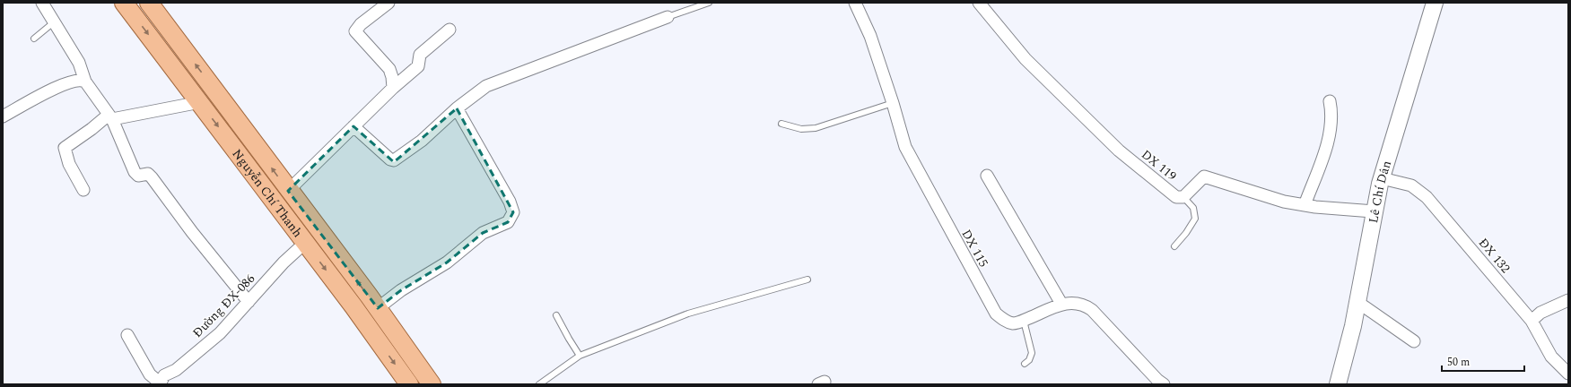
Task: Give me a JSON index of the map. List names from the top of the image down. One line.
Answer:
{"streets":{"main road":["Nguyễn Chí Thanh"],"street":["DX 119","Lê Chí Dân","DX 115","ĐX 132","Đường ĐX-086"]},"crossings":[["Lê Chí Dân","ĐX 132"],["Nguyễn Chí Thanh","Đường ĐX-086"]],"scale_bar":"50 m"}
